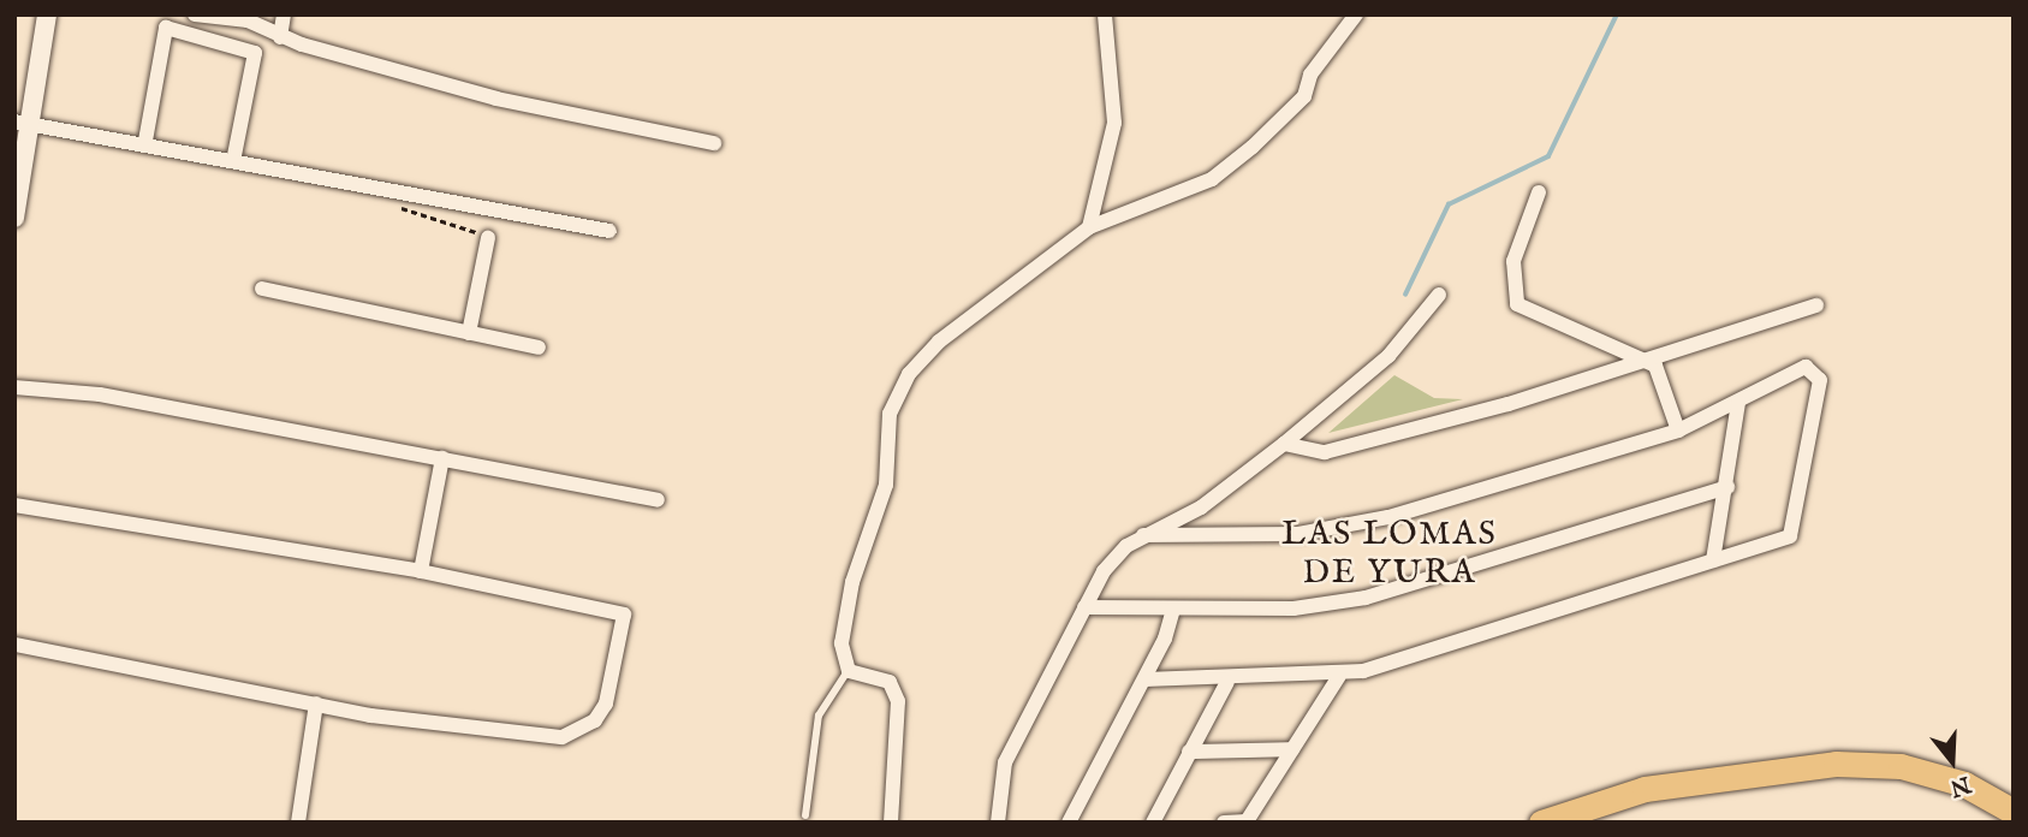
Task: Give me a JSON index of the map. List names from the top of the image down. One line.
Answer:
{"districts":["LAS LOMAS DE YURA"],"north":"bottom"}
